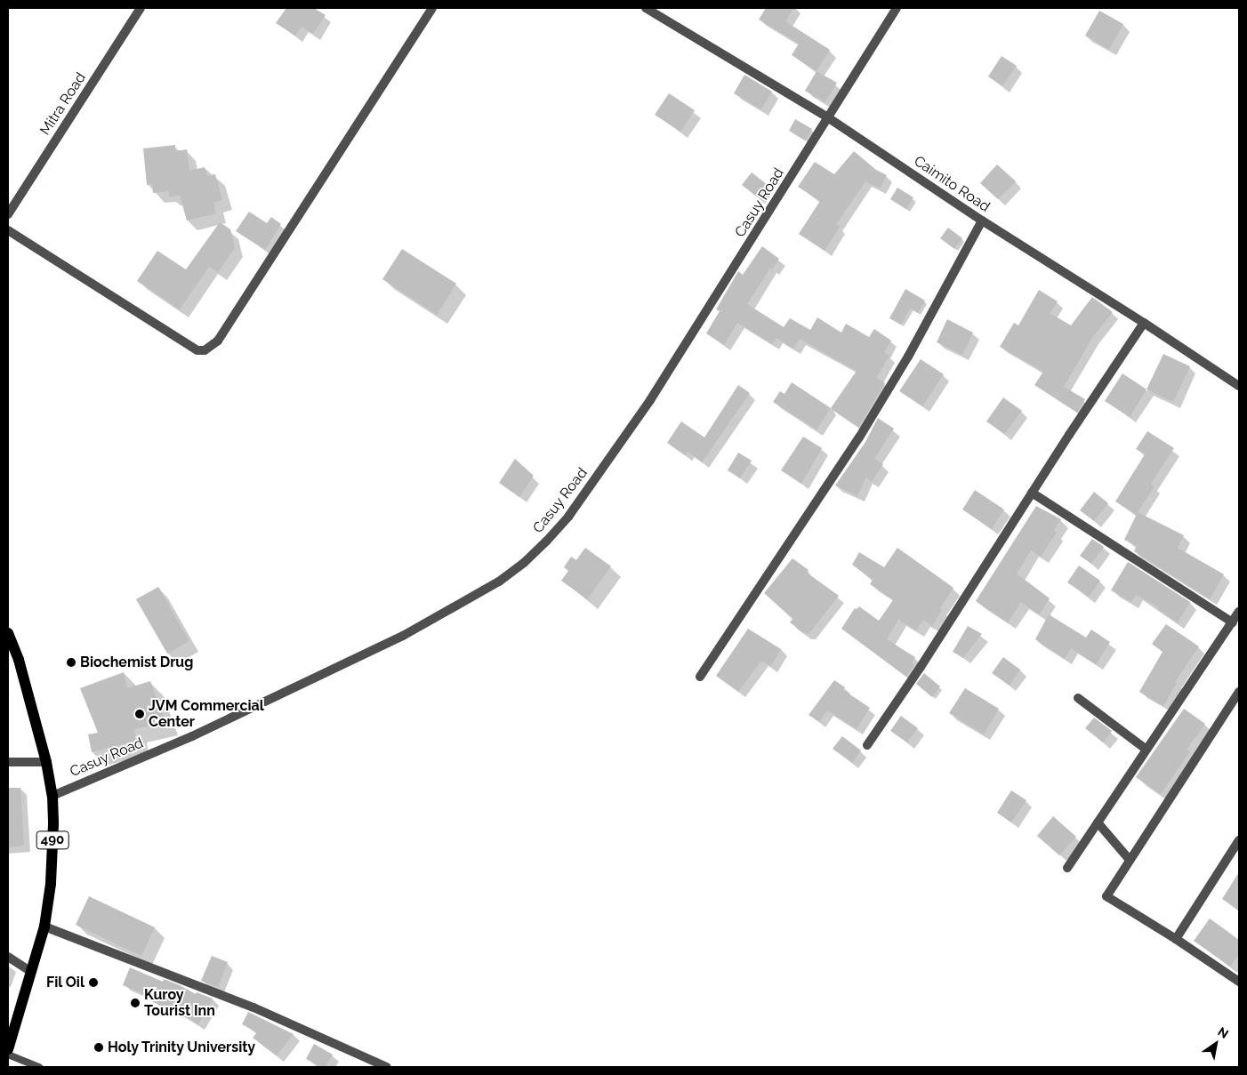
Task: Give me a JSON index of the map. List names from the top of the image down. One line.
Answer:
{"streets":{"main road":["490"],"street":["Mitra Road","Caimito Road","Casuy Road"]},"crossings":[["Caimito Road","Casuy Road"],["Casuy Road","490"]],"places":["Biochemist Drug","JVM Commercial Center","Fil Oil","Kuroy Tourist Inn","Holy Trinity University"],"north":"top right"}
